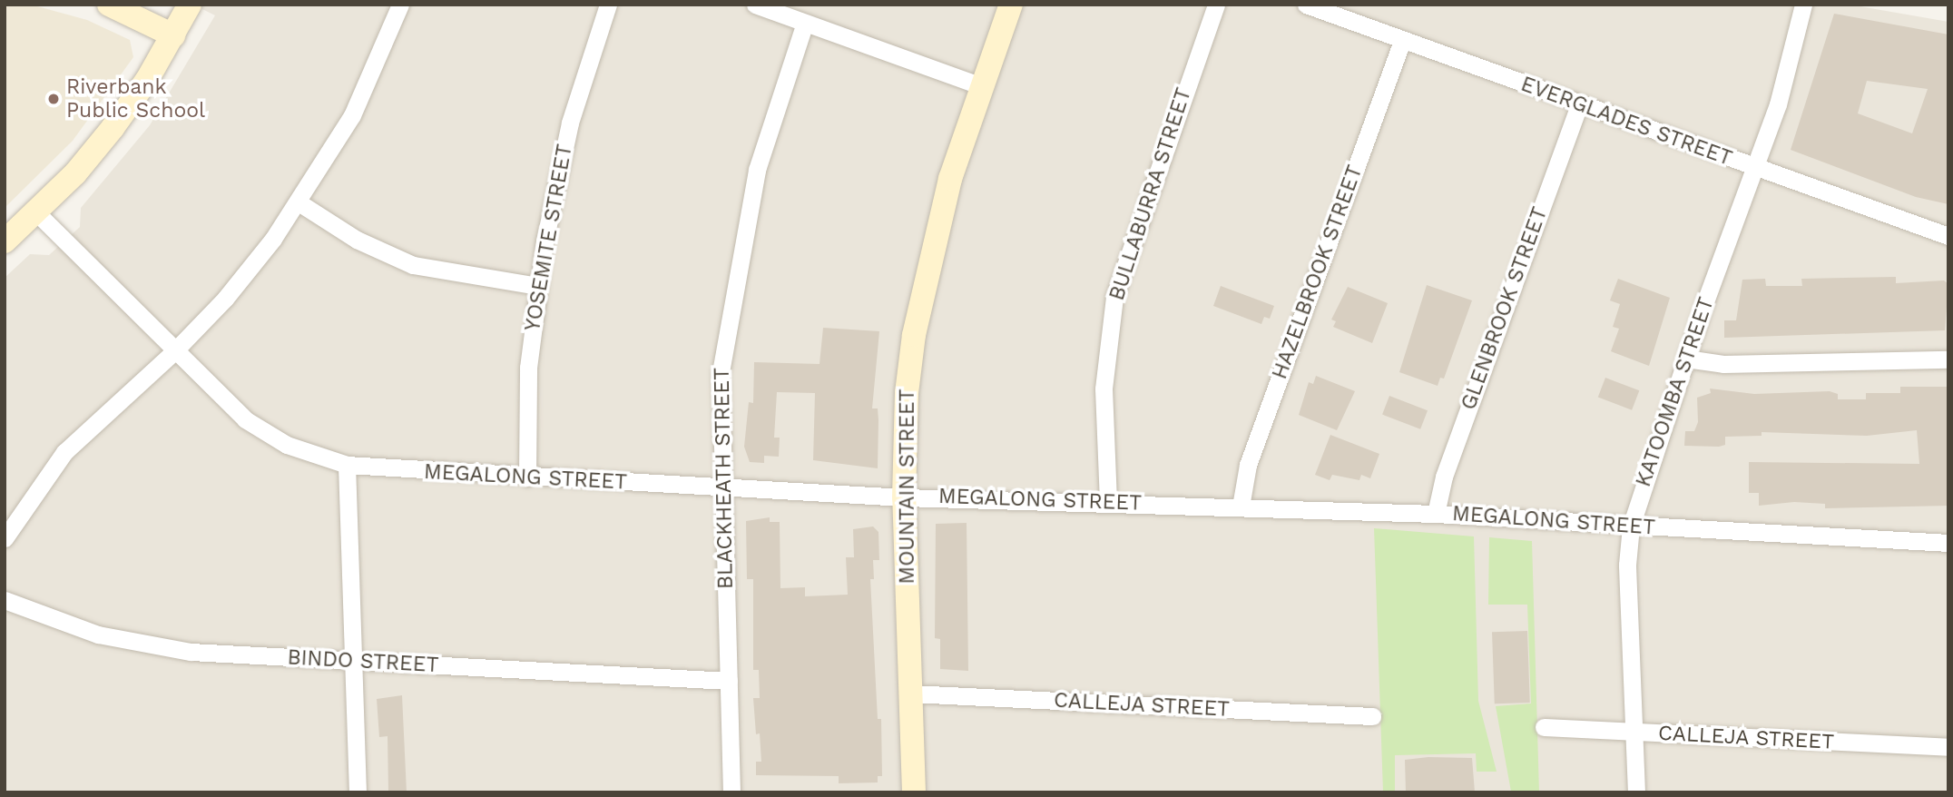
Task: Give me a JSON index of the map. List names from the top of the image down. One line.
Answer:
{"streets":{"street":["EVERGLADES STREET","BULLABURRA STREET","YOSEMITE STREET","HAZELBROOK STREET","GLENBROOK STREET","KATOOMBA STREET","MEGALONG STREET","BLACKHEATH STREET","MOUNTAIN STREET","BINDO STREET","CALLEJA STREET"]},"crossings":[["EVERGLADES STREET","HAZELBROOK STREET"],["EVERGLADES STREET","GLENBROOK STREET"],["EVERGLADES STREET","KATOOMBA STREET"],["BULLABURRA STREET","MEGALONG STREET"],["YOSEMITE STREET","MEGALONG STREET"],["HAZELBROOK STREET","MEGALONG STREET"],["GLENBROOK STREET","MEGALONG STREET"],["KATOOMBA STREET","MEGALONG STREET"],["KATOOMBA STREET","CALLEJA STREET"],["MEGALONG STREET","BLACKHEATH STREET"],["MEGALONG STREET","MOUNTAIN STREET"],["BLACKHEATH STREET","BINDO STREET"],["MOUNTAIN STREET","CALLEJA STREET"]],"places":["Riverbank Public School"]}
